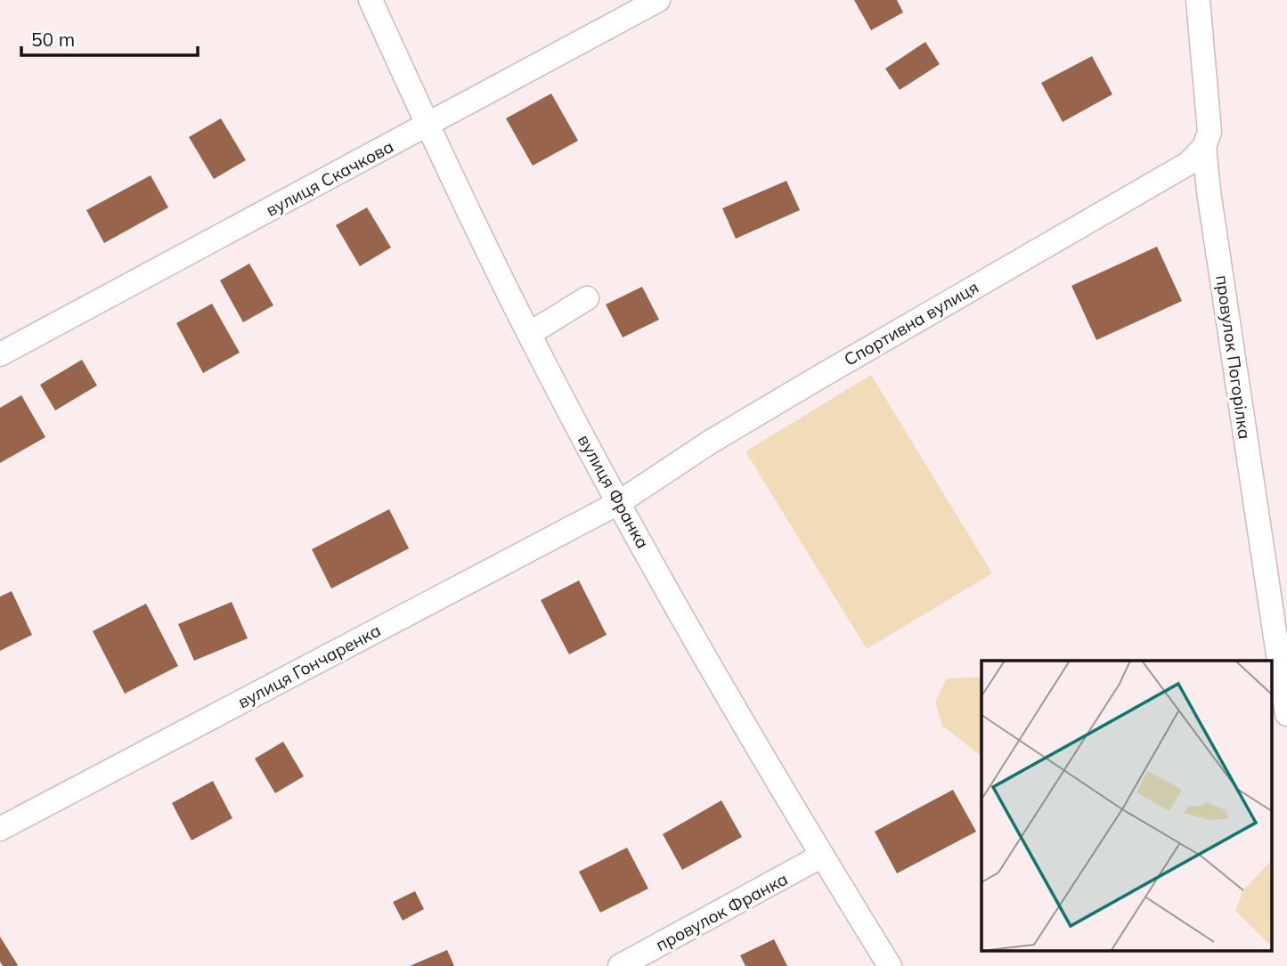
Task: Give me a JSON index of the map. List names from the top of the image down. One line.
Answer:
{"streets":{"street":["вулиця Скачкова","Спортивна вулиця","провулок Погорілка","вулиця Франка","вулиця Гончаренка","провулок Франка"]},"crossings":[["вулиця Скачкова","вулиця Франка"],["Спортивна вулиця","провулок Погорілка"],["Спортивна вулиця","вулиця Франка"],["Спортивна вулиця","вулиця Гончаренка"],["вулиця Франка","вулиця Гончаренка"],["вулиця Франка","провулок Франка"]],"scale_bar":"50 m"}
